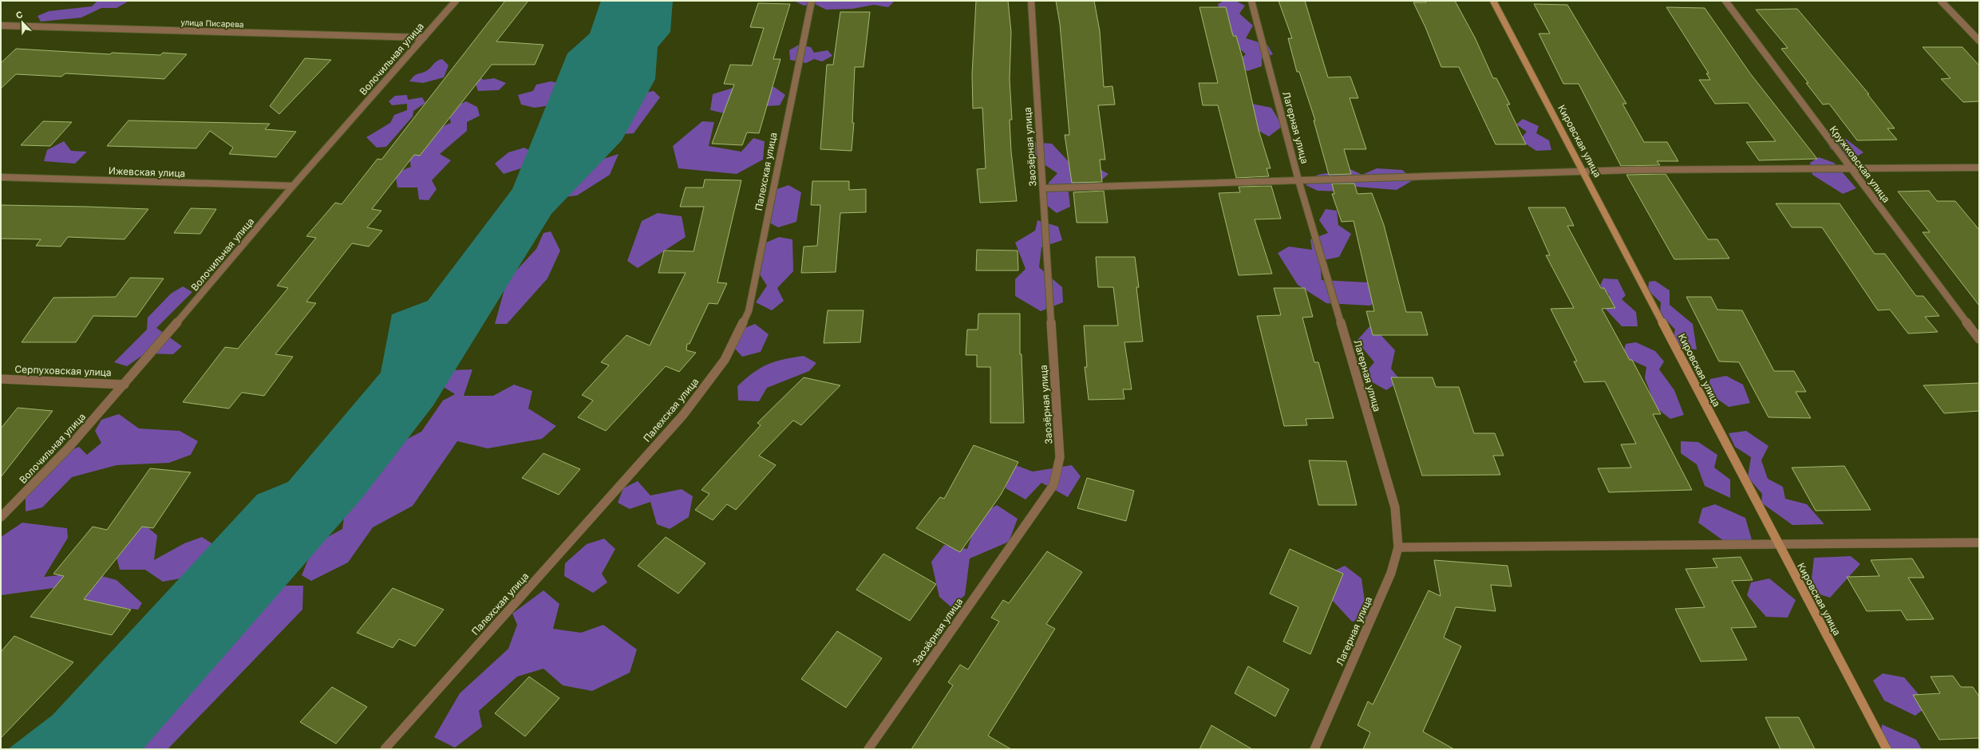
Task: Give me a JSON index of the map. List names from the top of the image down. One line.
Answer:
{"streets":{"street":["улица Писарева","Волочильная улица","Лагерная улица","Кировская улица","Заозёрная улица","Кружковская улица","Палехская улица","Ижевская улица","Серпуховская улица"]},"crossings":[["улица Писарева","Волочильная улица"],["Волочильная улица","Ижевская улица"],["Волочильная улица","Серпуховская улица"]],"north":"top left"}
